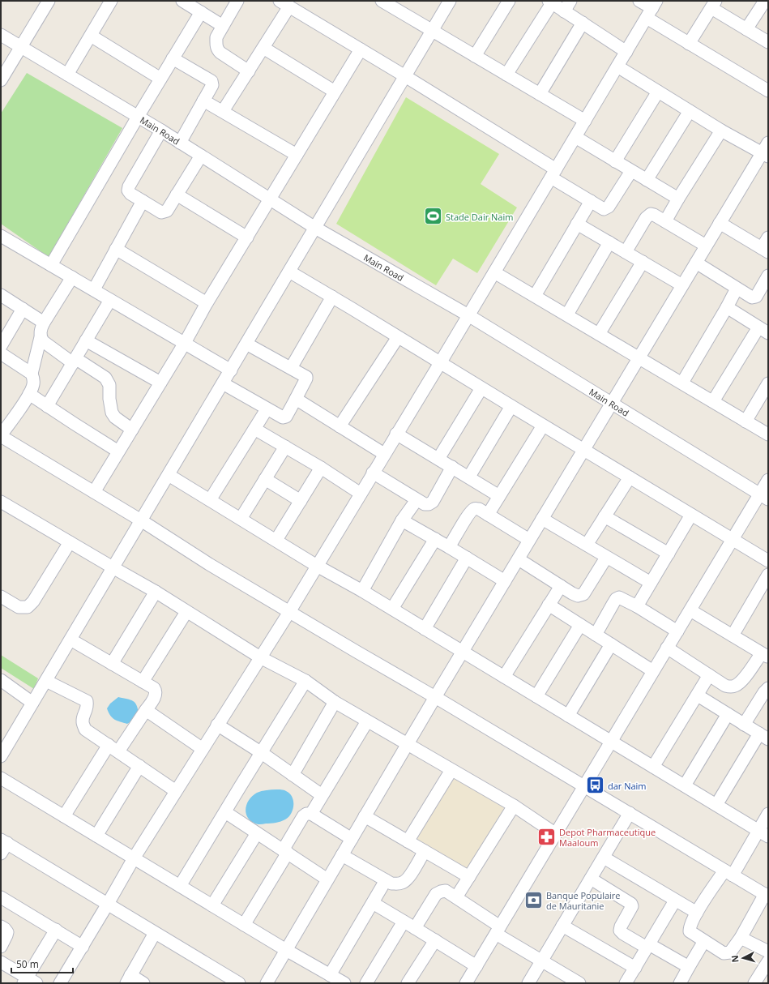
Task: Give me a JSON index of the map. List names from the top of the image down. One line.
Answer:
{"streets":{"street":["Main Road"]},"places":{"sports":["Stade Dair Naim"],"bus stop":["dar Naim"],"pharmacy":["Depot Pharmaceutique Maaloum"],"bank":["Banque Populaire de Mauritanie"]},"scale_bar":"50 m","north":"left"}
